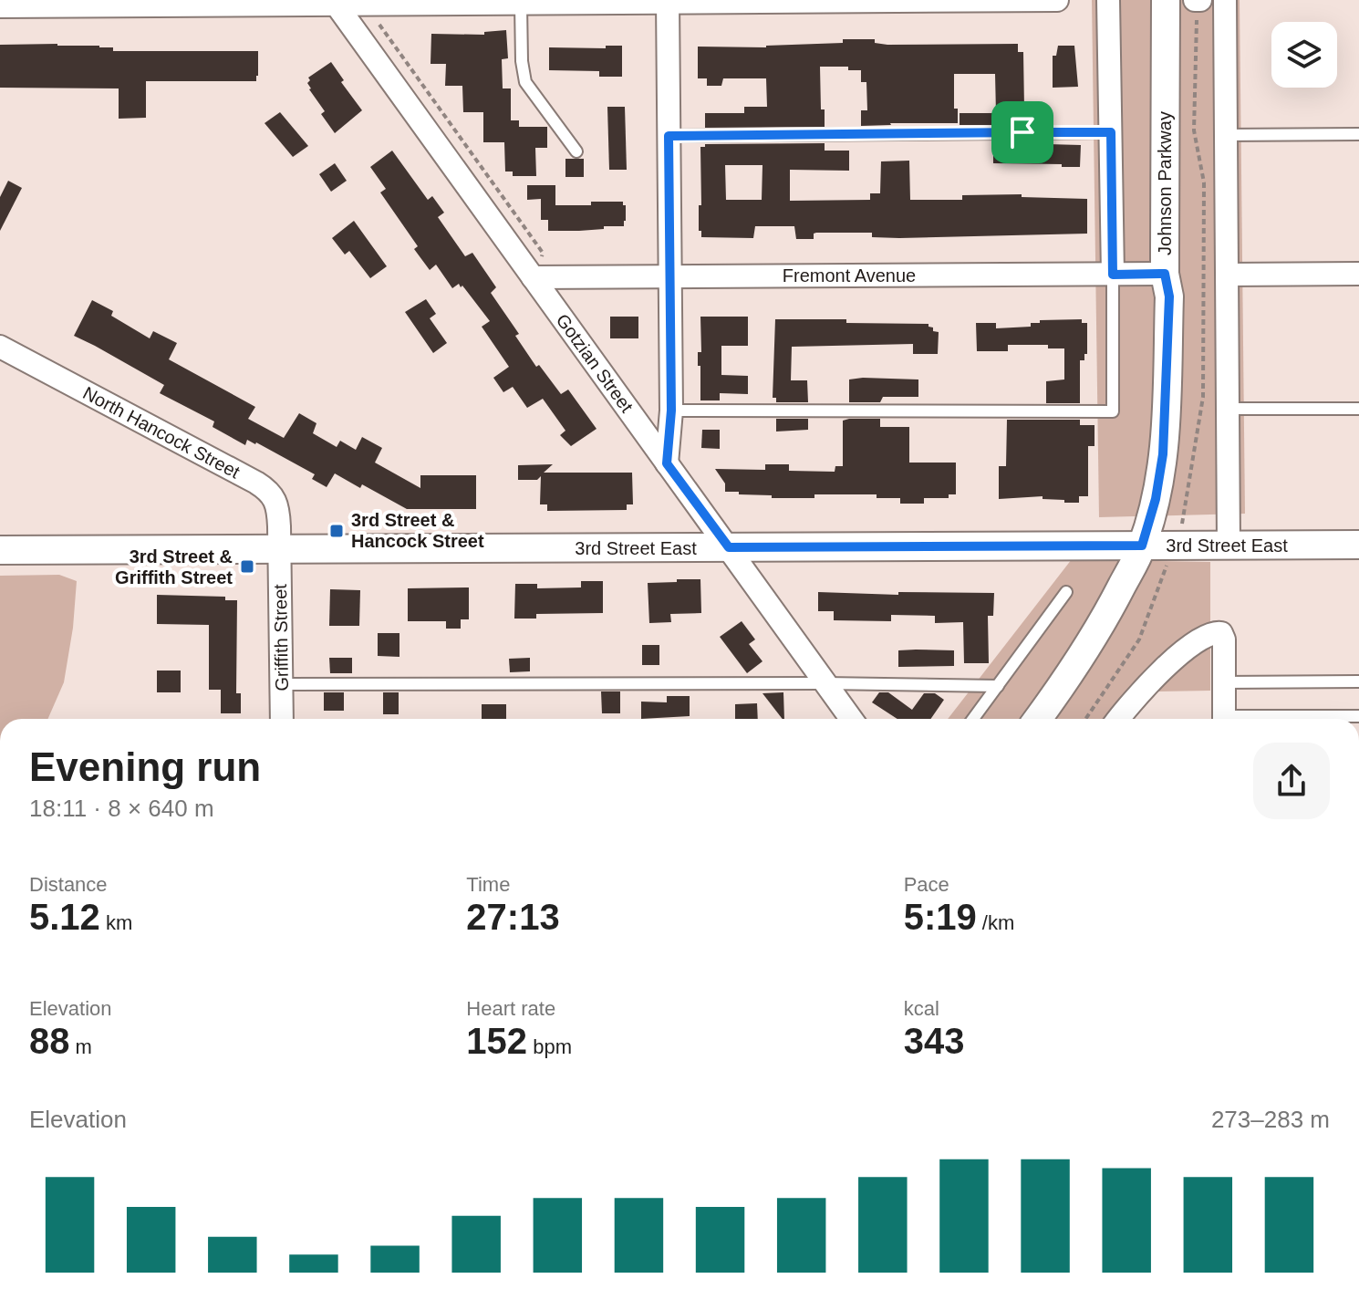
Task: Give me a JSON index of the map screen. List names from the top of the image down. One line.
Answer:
{"streets":{"street":["Johnson Parkway","Fremont Avenue","Gotzian Street","North Hancock Street","3rd Street East","Griffith Street"]},"crossings":[["Johnson Parkway","Fremont Avenue"],["Johnson Parkway","3rd Street East"],["Fremont Avenue","Gotzian Street"],["Gotzian Street","3rd Street East"],["North Hancock Street","3rd Street East"],["North Hancock Street","Griffith Street"],["3rd Street East","Griffith Street"]],"places":{"transit":["3rd Street & Hancock Street","3rd Street & Griffith Street"]},"page":{"heading":["Evening run","18:11 · 8 × 640 m"],"stats":[["Distance","5.12 km"],["Time","27:13"],["Pace","5:19 /km"],["Elevation","88 m"],["Heart rate","152 bpm"],["kcal","343"]],"chart":["Elevation","273–283 m"]}}
